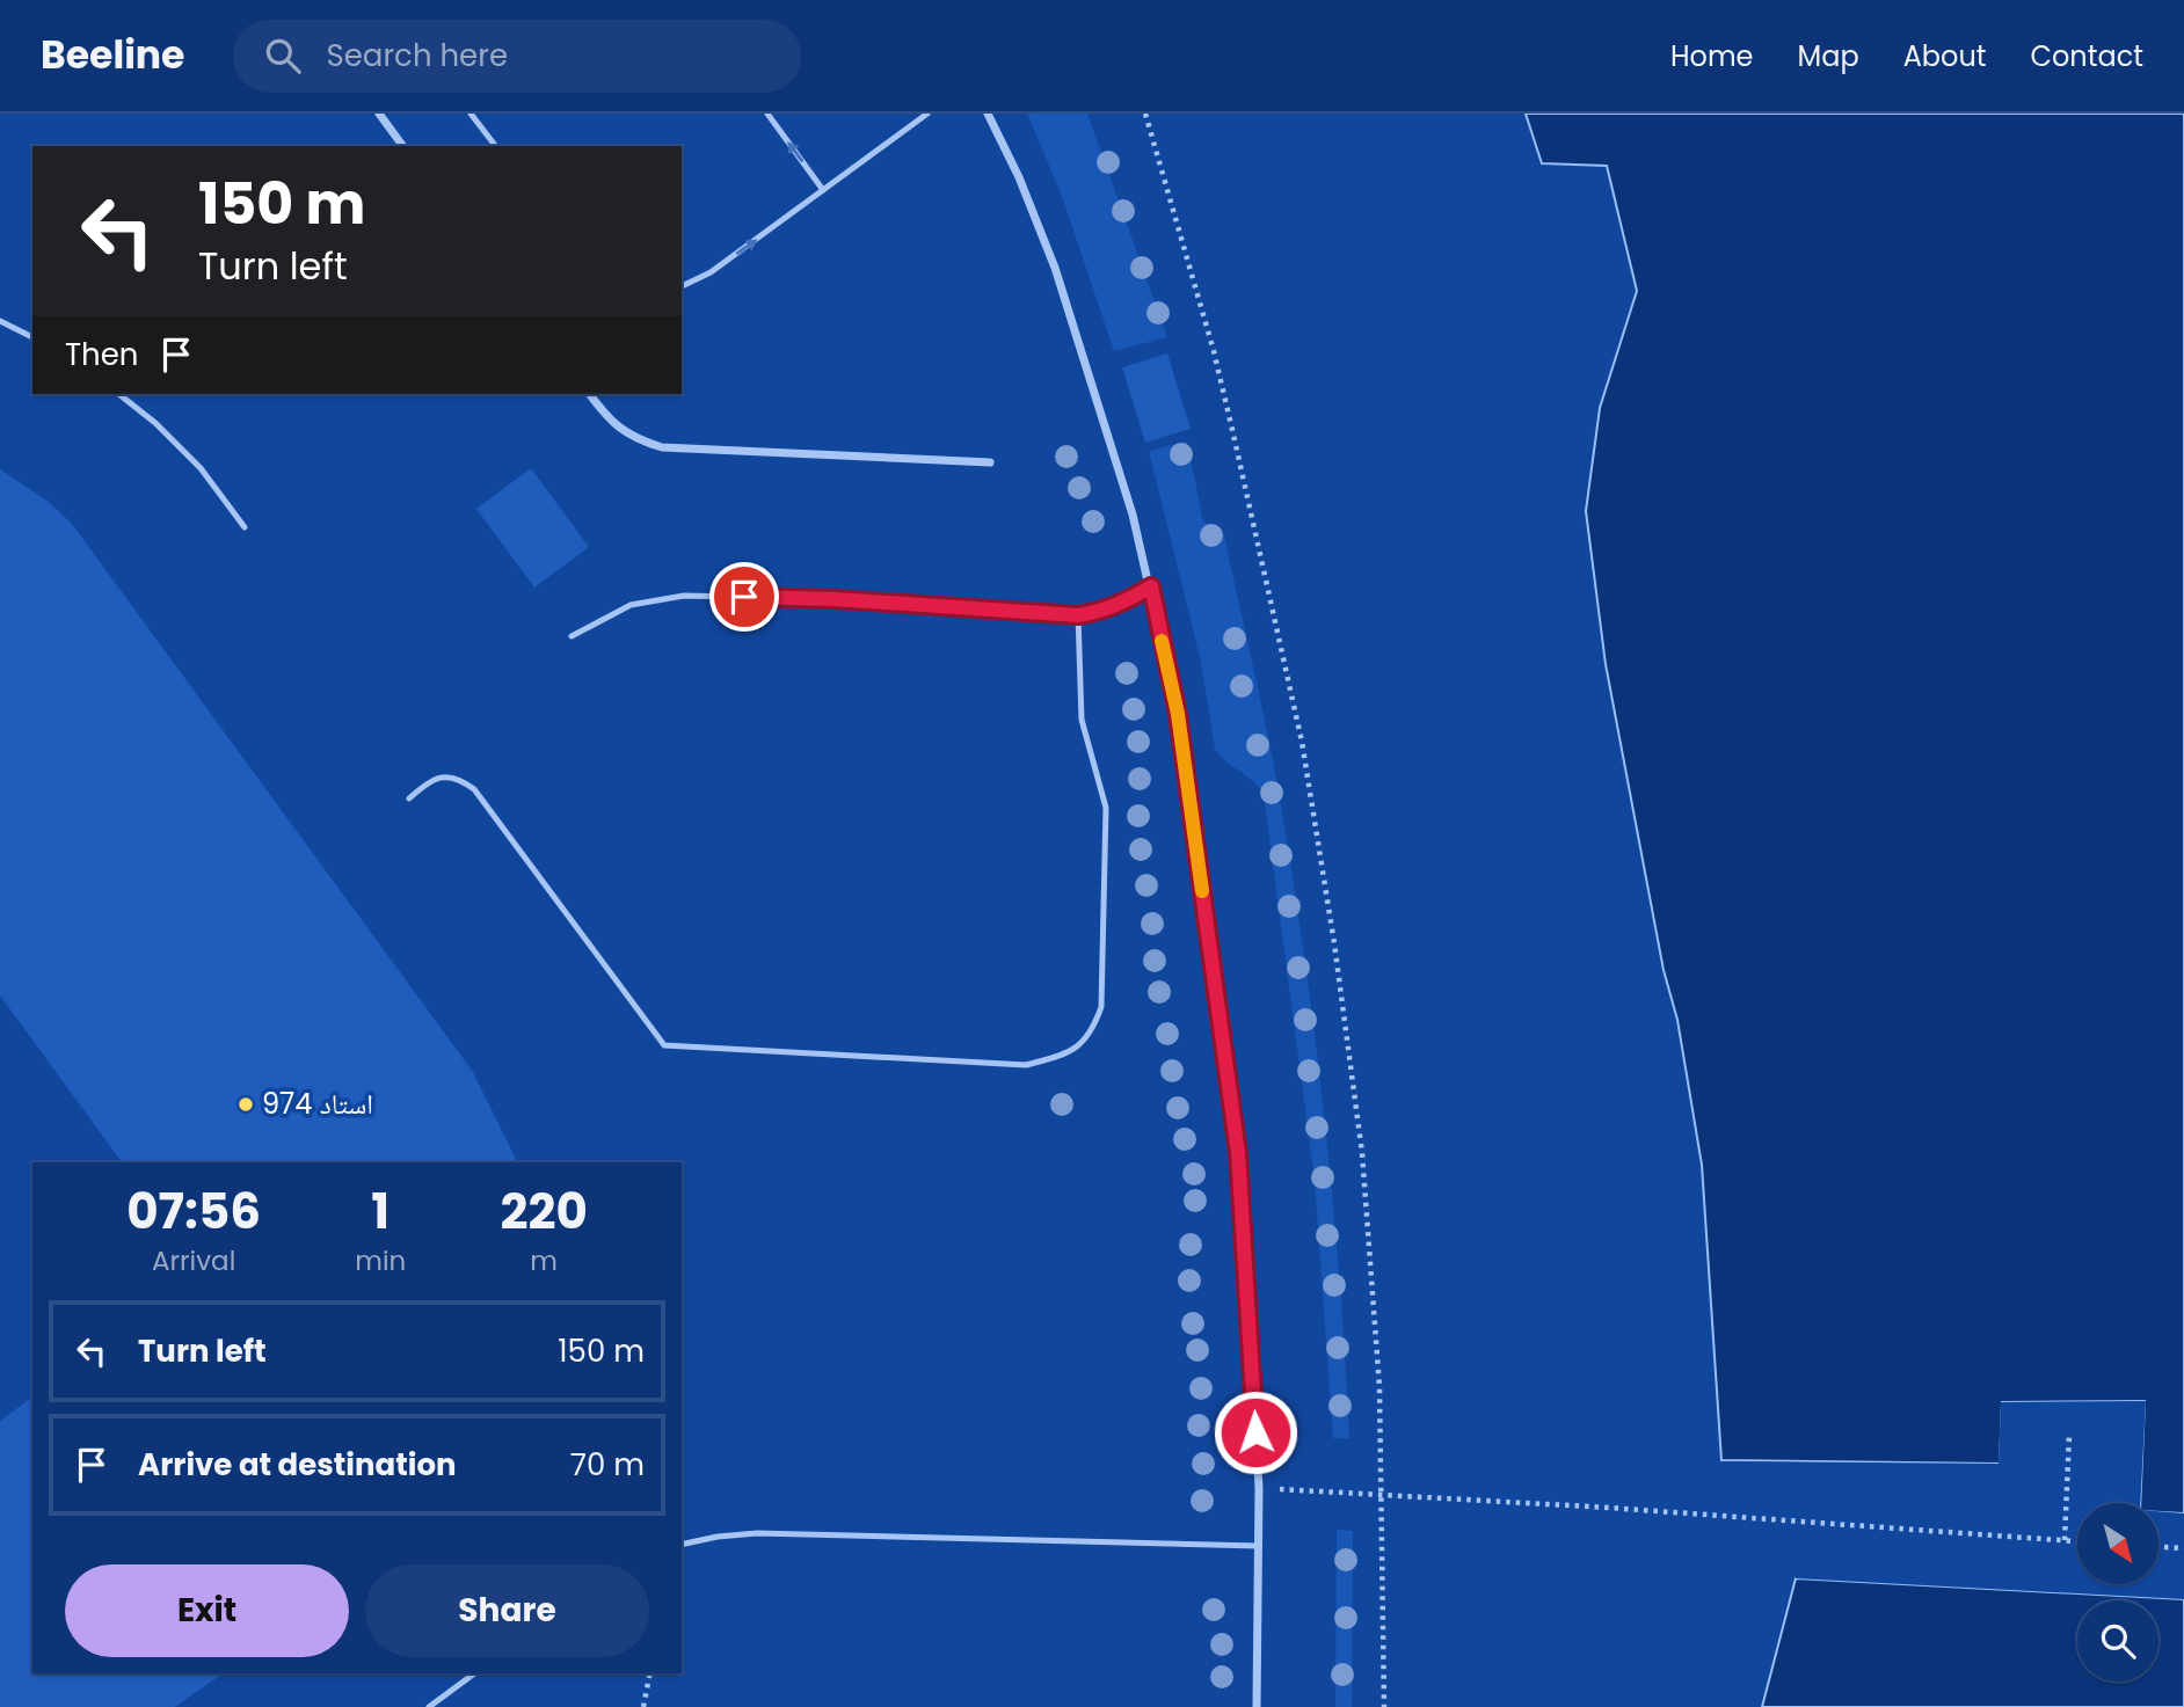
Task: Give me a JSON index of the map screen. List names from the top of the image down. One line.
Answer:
{"places":["استاد 974"],"north":"bottom right","page":{"header":"Beeline","search":"Search here","nav":["Home","Map","About","Contact"],"turn":["150 m","Turn left"],"then":"Then","eta":["07:56","Arrival","1","min","220","m"],"list":[{"name":"Turn left","value":"150 m"},{"name":"Arrive at destination","value":"70 m"}],"buttons":["Exit","Share"]}}
